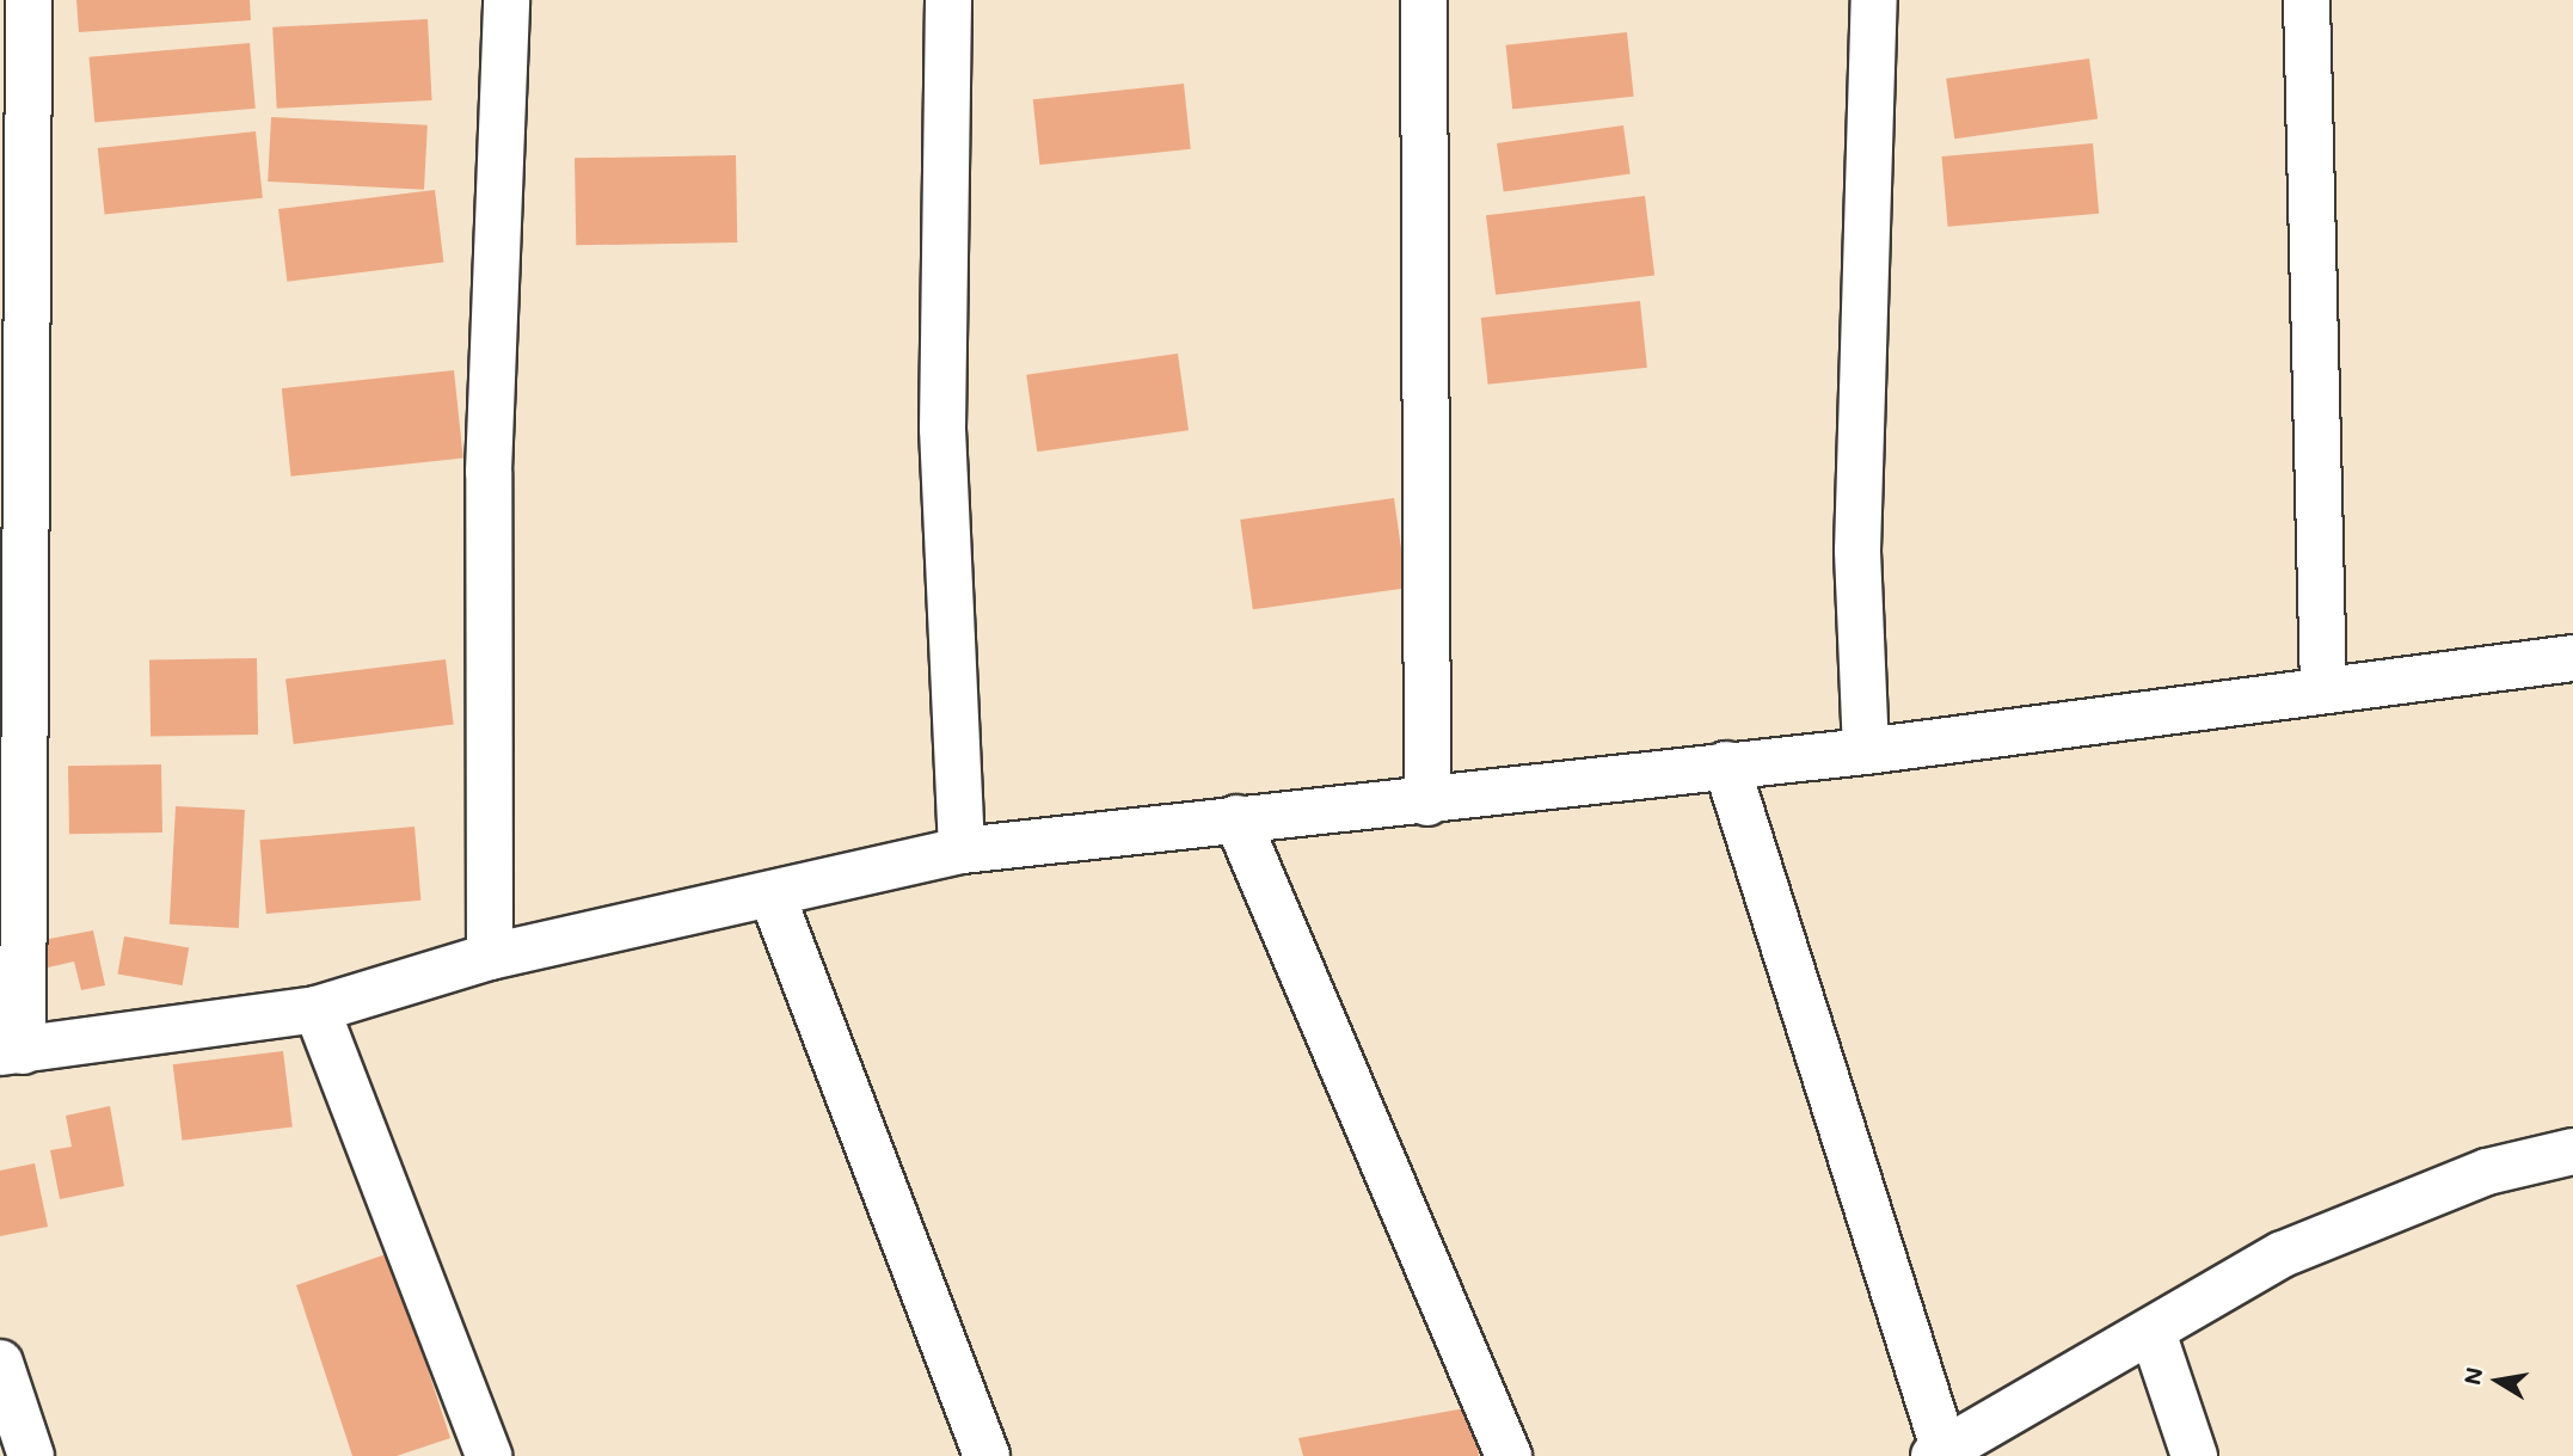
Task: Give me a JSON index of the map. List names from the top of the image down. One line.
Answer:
{"north":"left"}
